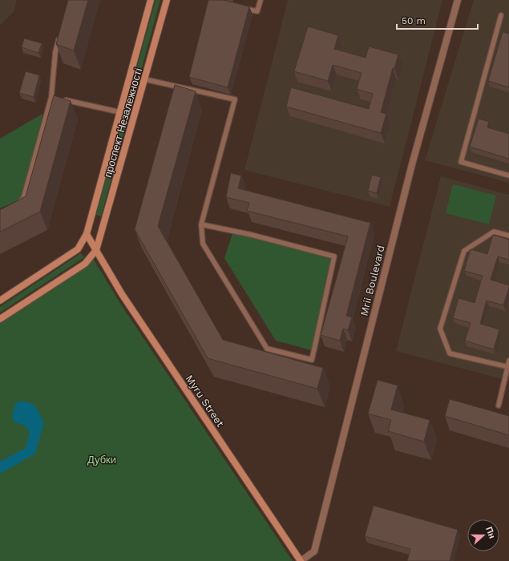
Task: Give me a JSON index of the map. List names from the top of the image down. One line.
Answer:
{"streets":{"street":["проспект Незалежності","Mrii Boulevard","Myru Street"]},"crossings":[["проспект Незалежності","Myru Street"],["Mrii Boulevard","Myru Street"]],"parks":["Дубки"],"scale_bar":"50 m","north":"right"}
